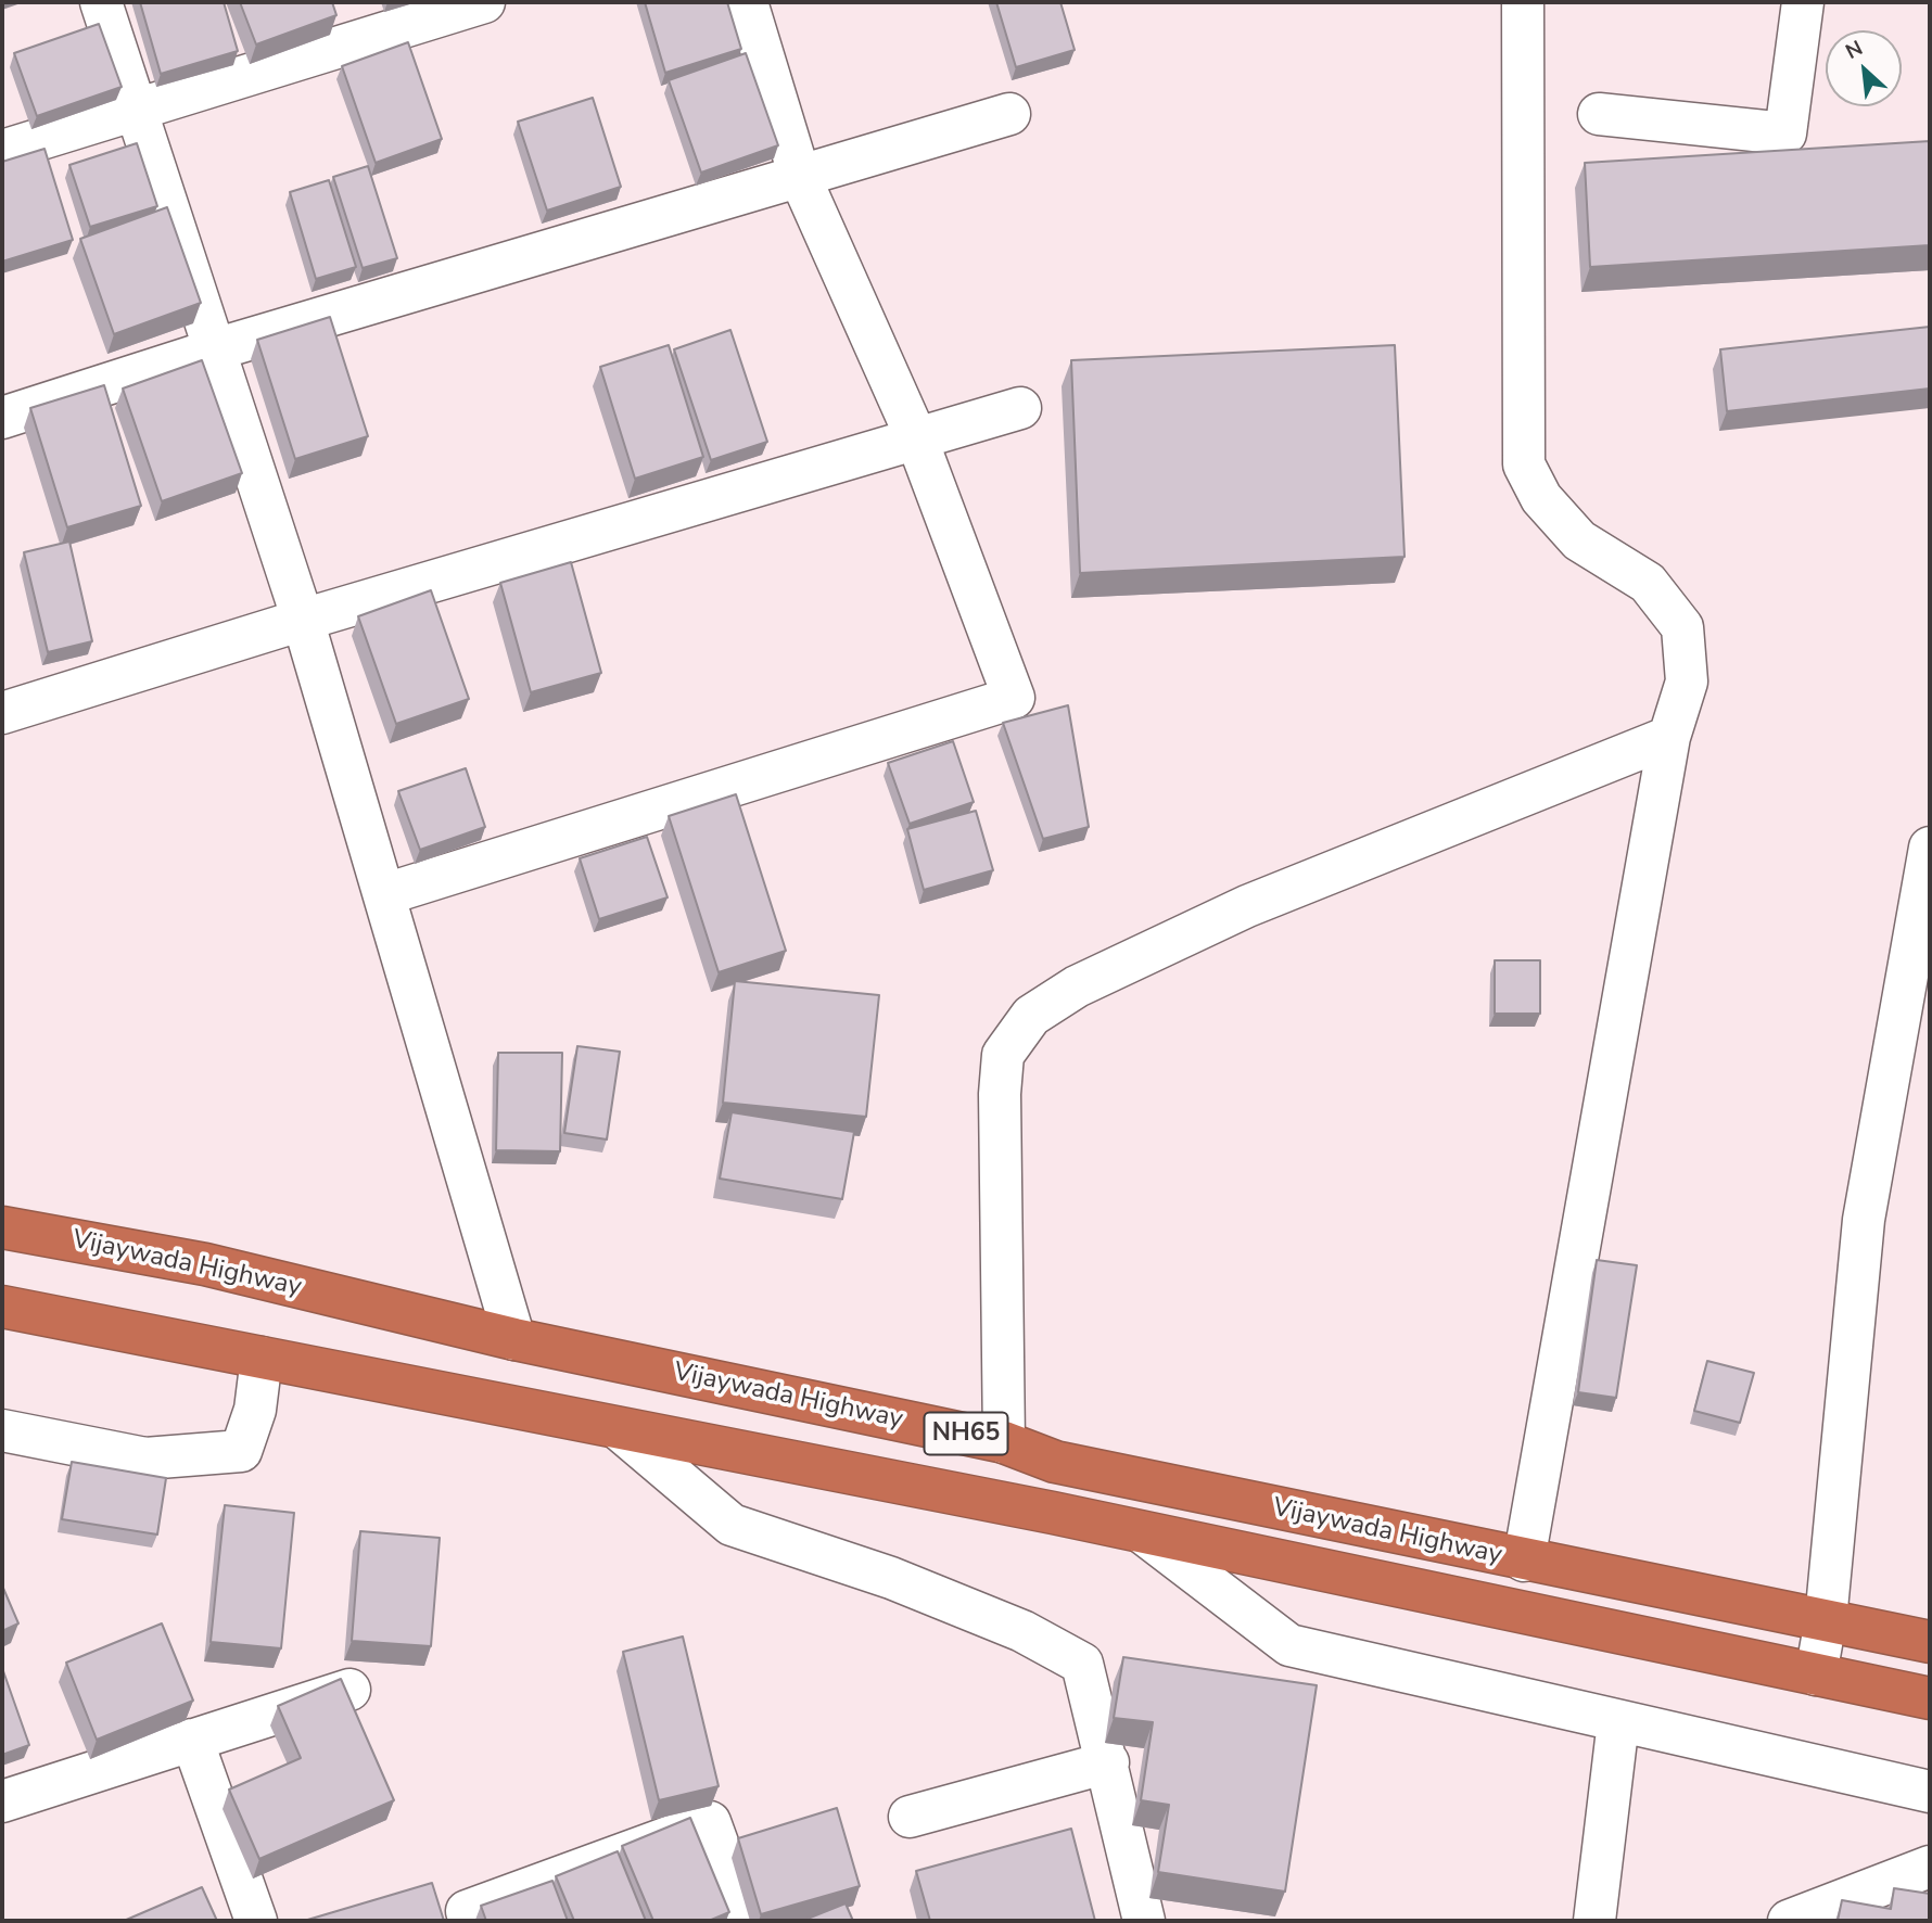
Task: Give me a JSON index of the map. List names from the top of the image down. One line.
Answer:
{"streets":{"highway":["Vijaywada Highway","NH65"]},"north":"top left"}
